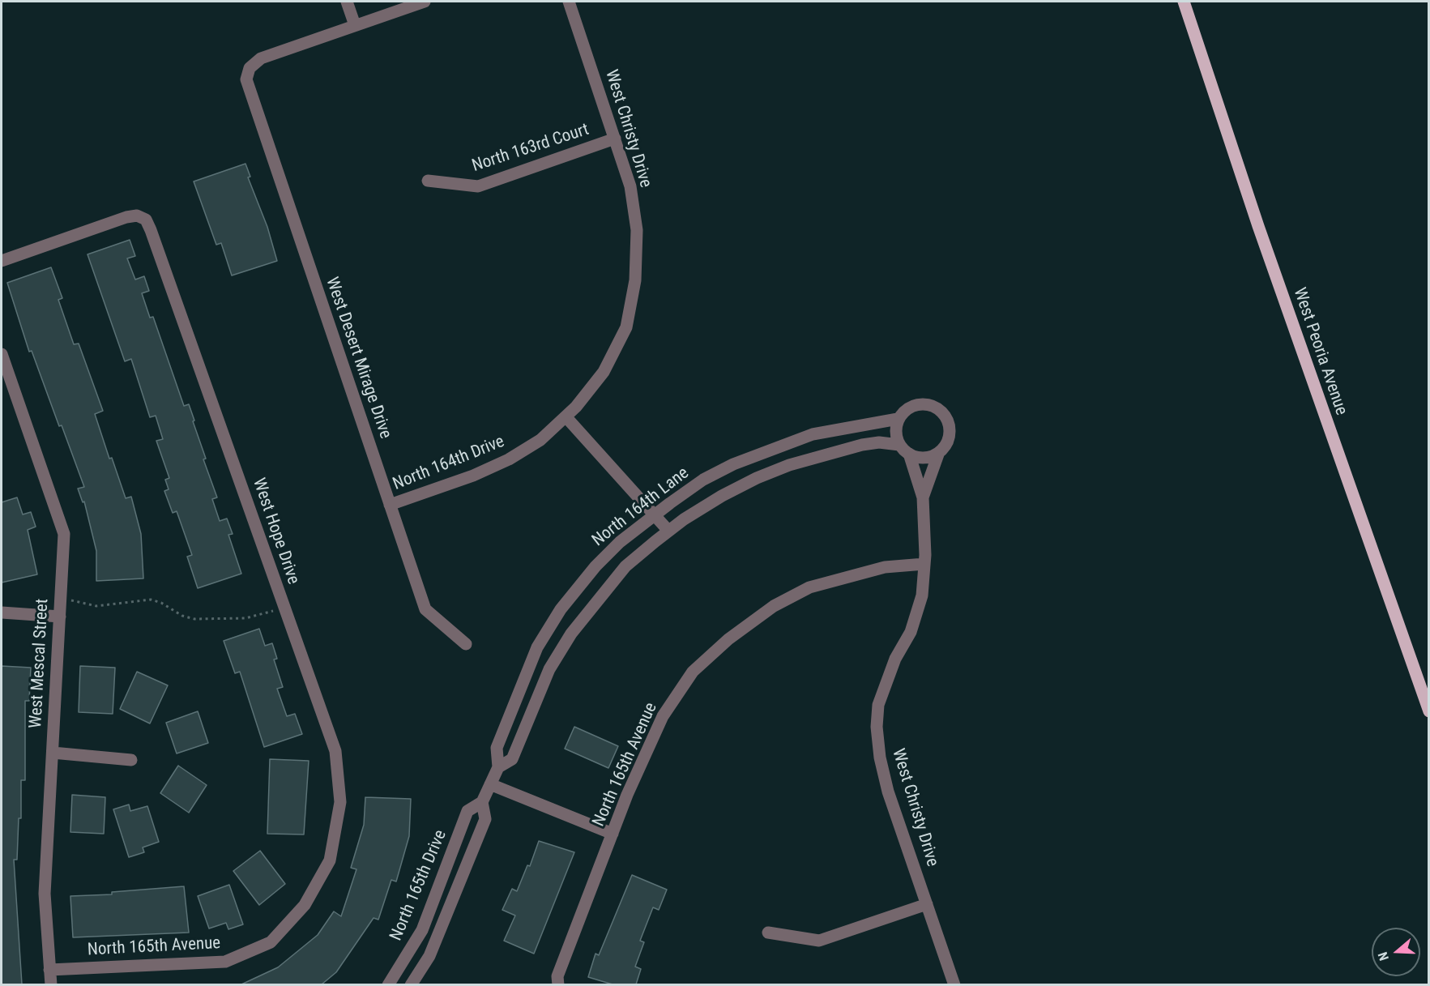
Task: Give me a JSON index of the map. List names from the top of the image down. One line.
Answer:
{"streets":{"main road":["West Peoria Avenue"],"street":["West Christy Drive","North 163rd Court","West Desert Mirage Drive","North 164th Drive","North 164th Lane","West Hope Drive","West Mescal Street","North 165th Avenue","North 165th Drive"]},"crossings":[["West Christy Drive","North 163rd Court"],["West Christy Drive","North 164th Drive"],["West Christy Drive","North 165th Avenue"],["West Desert Mirage Drive","North 164th Drive"],["North 164th Lane","North 165th Drive"],["West Hope Drive","North 165th Avenue"],["West Mescal Street","North 165th Avenue"]],"north":"left"}
